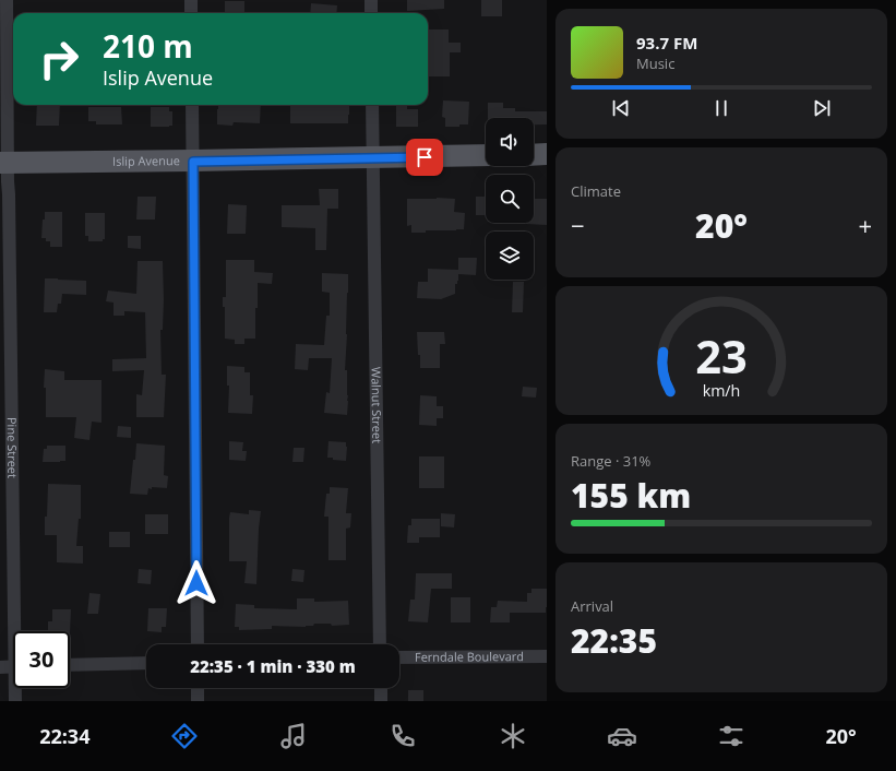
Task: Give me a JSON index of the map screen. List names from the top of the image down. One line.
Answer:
{"streets":{"main road":["Islip Avenue"],"street":["Walnut Street","Pine Street","Ferndale Boulevard"]},"crossings":[["Islip Avenue","Walnut Street"],["Islip Avenue","Pine Street"]],"page":{"turn":["210 m","Islip Avenue"],"song":["93.7 FM","Music"],"tile":["Climate",["Range · 31%","155 km"],["Arrival","22:35"]],"heat":["−","20°","+"],"limit":"30","trip":"22:35 · 1 min · 330 m","tabs":["22:34","20°"],"gauge":["23","km/h"]}}
